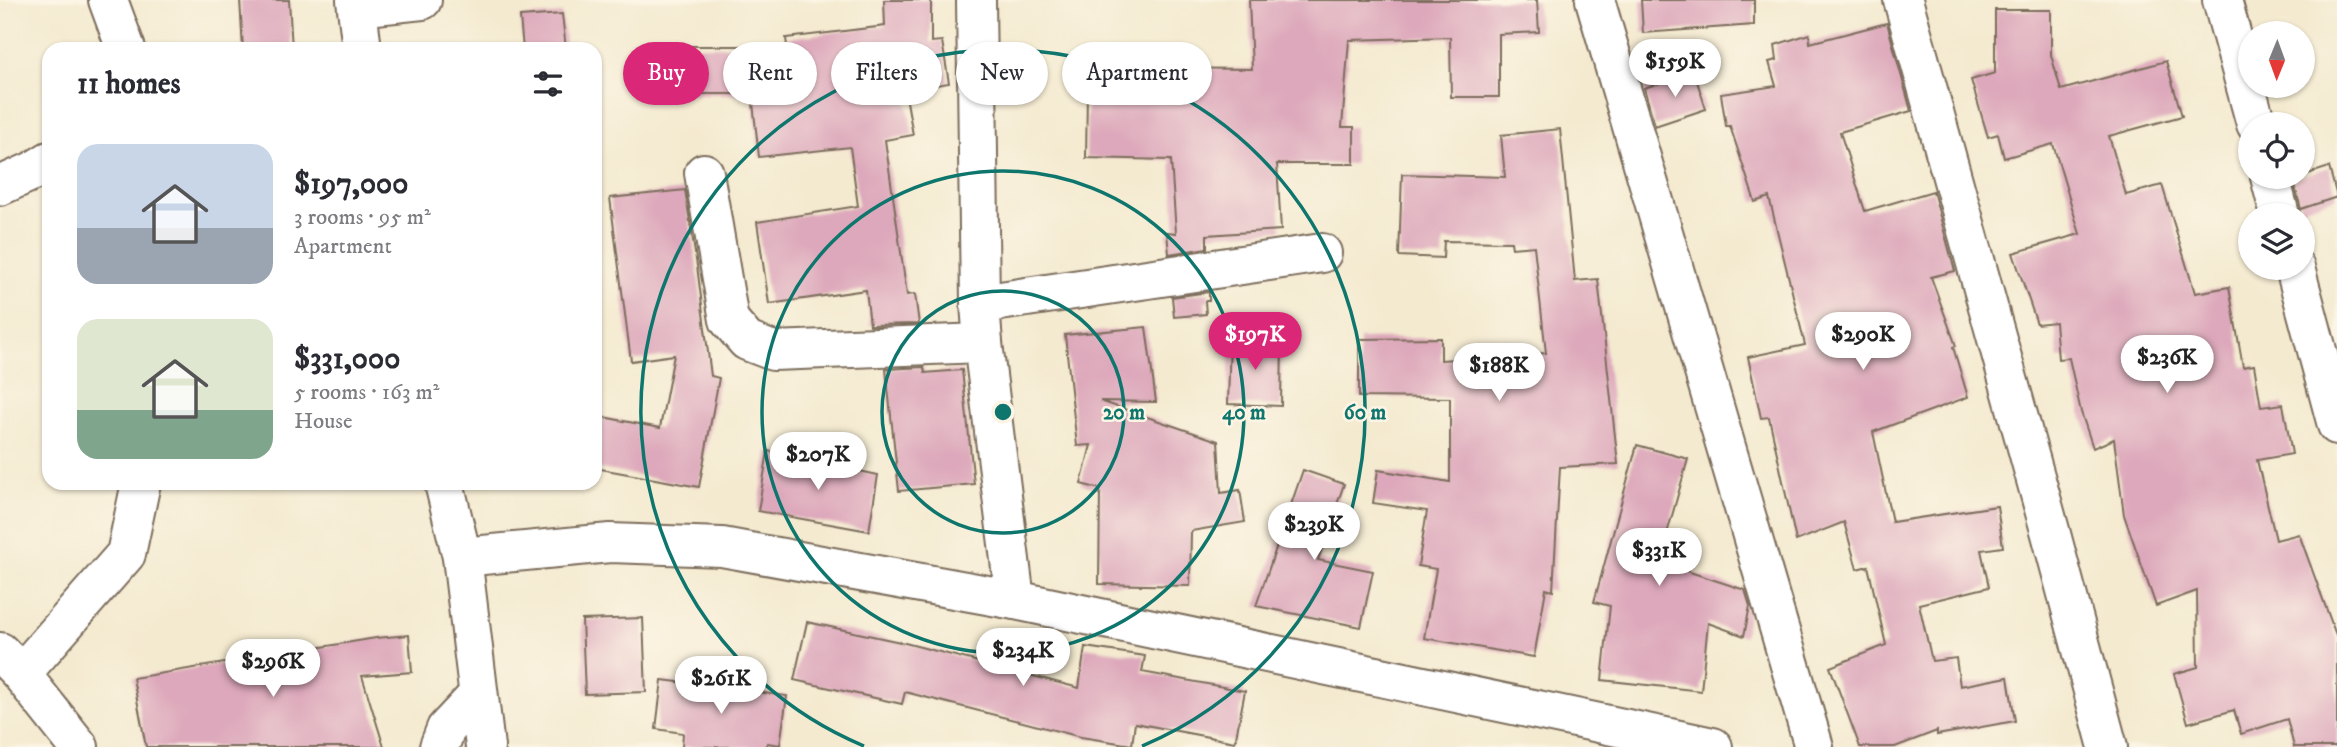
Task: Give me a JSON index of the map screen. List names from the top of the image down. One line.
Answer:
{"north":"bottom","page":{"price":["$159K","$197K","$290K","$236K","$188K","$207K","$239K","$331K","$234K","$296K","$261K"],"chip":["Buy","Rent","Filters","New","Apartment"],"heading":"11 homes","list":[{"name":"$197,000","note":"3 rooms · 95 m² · Apartment"},{"name":"$331,000","note":"5 rooms · 163 m² · House"}]},"rings":["20 m","40 m","60 m"]}
